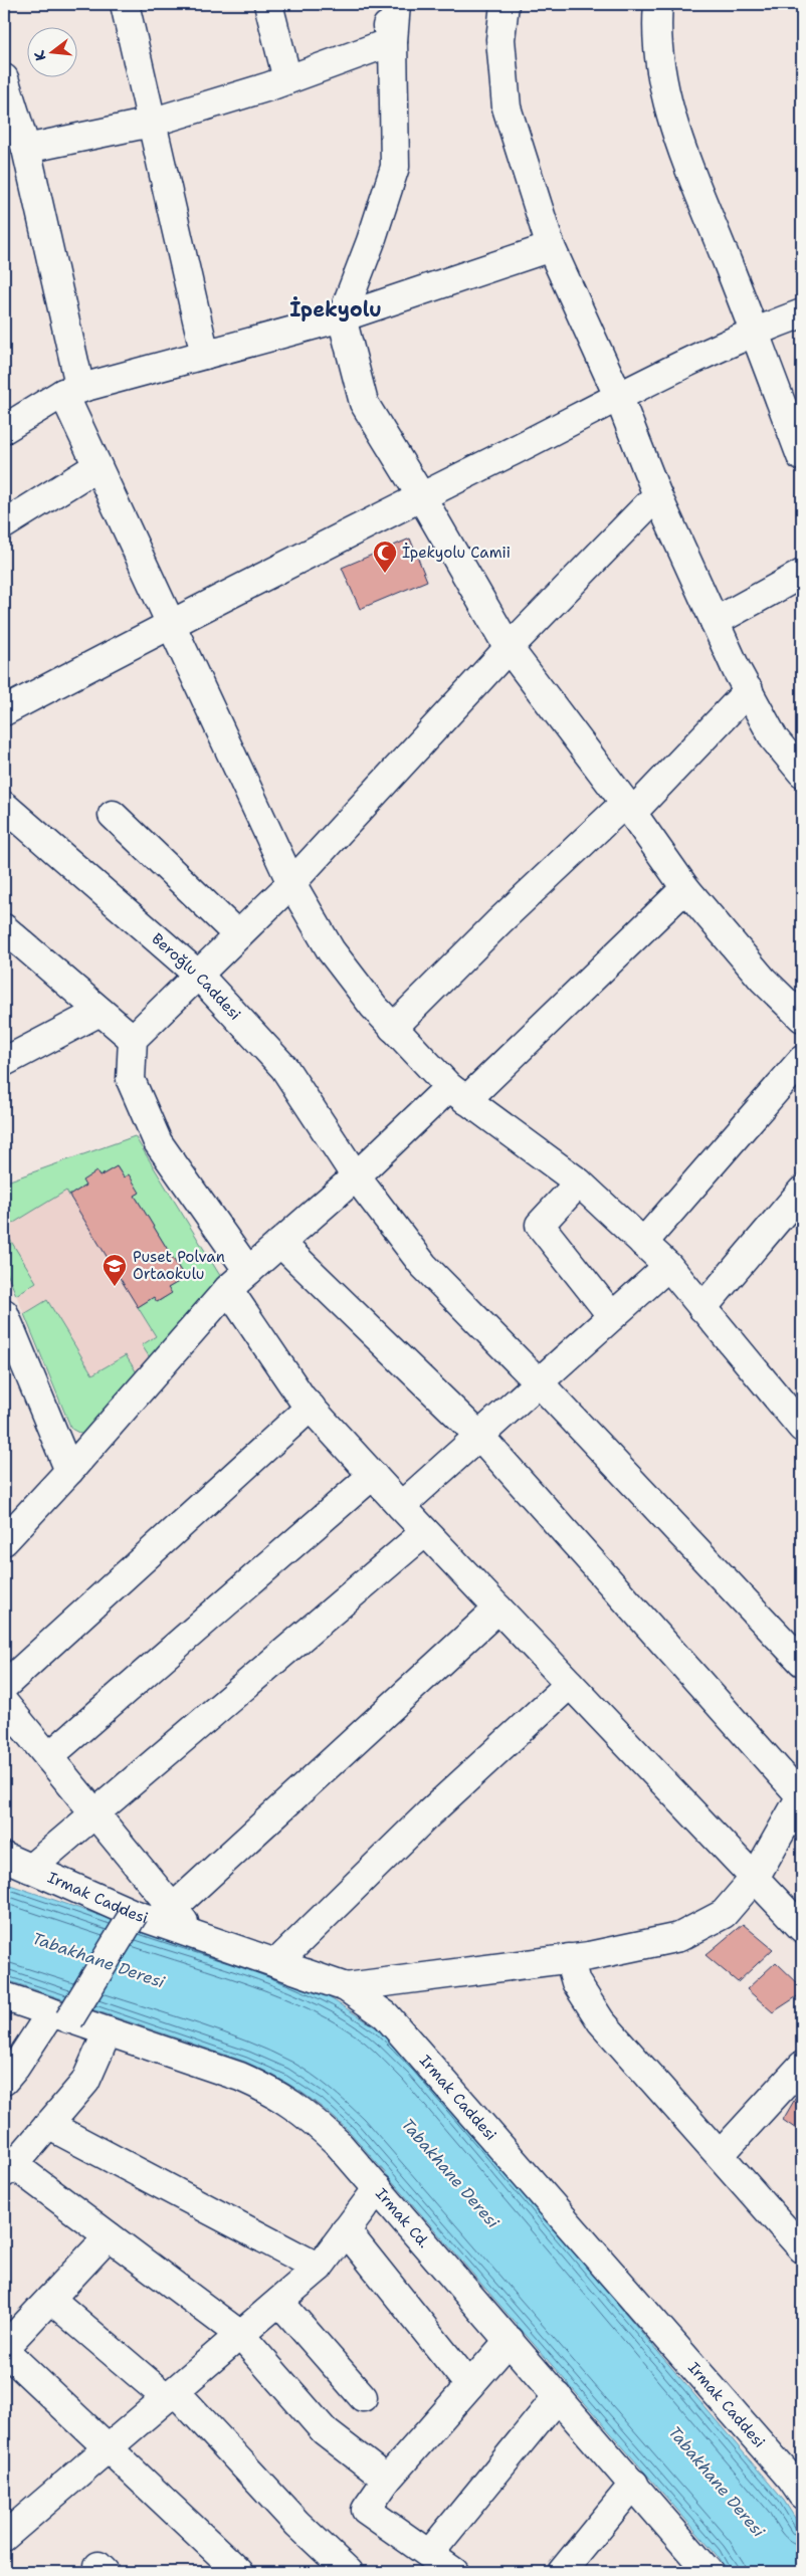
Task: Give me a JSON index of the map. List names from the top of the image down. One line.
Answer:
{"streets":{"street":["Beroğlu Caddesi","Irmak Caddesi","Irmak Cd."]},"districts":["İpekyolu"],"water":["Tabakhane Deresi"],"places":{"mosque":["İpekyolu Camii"],"school or university":["Puset Polvan Ortaokulu"]},"north":"left"}
